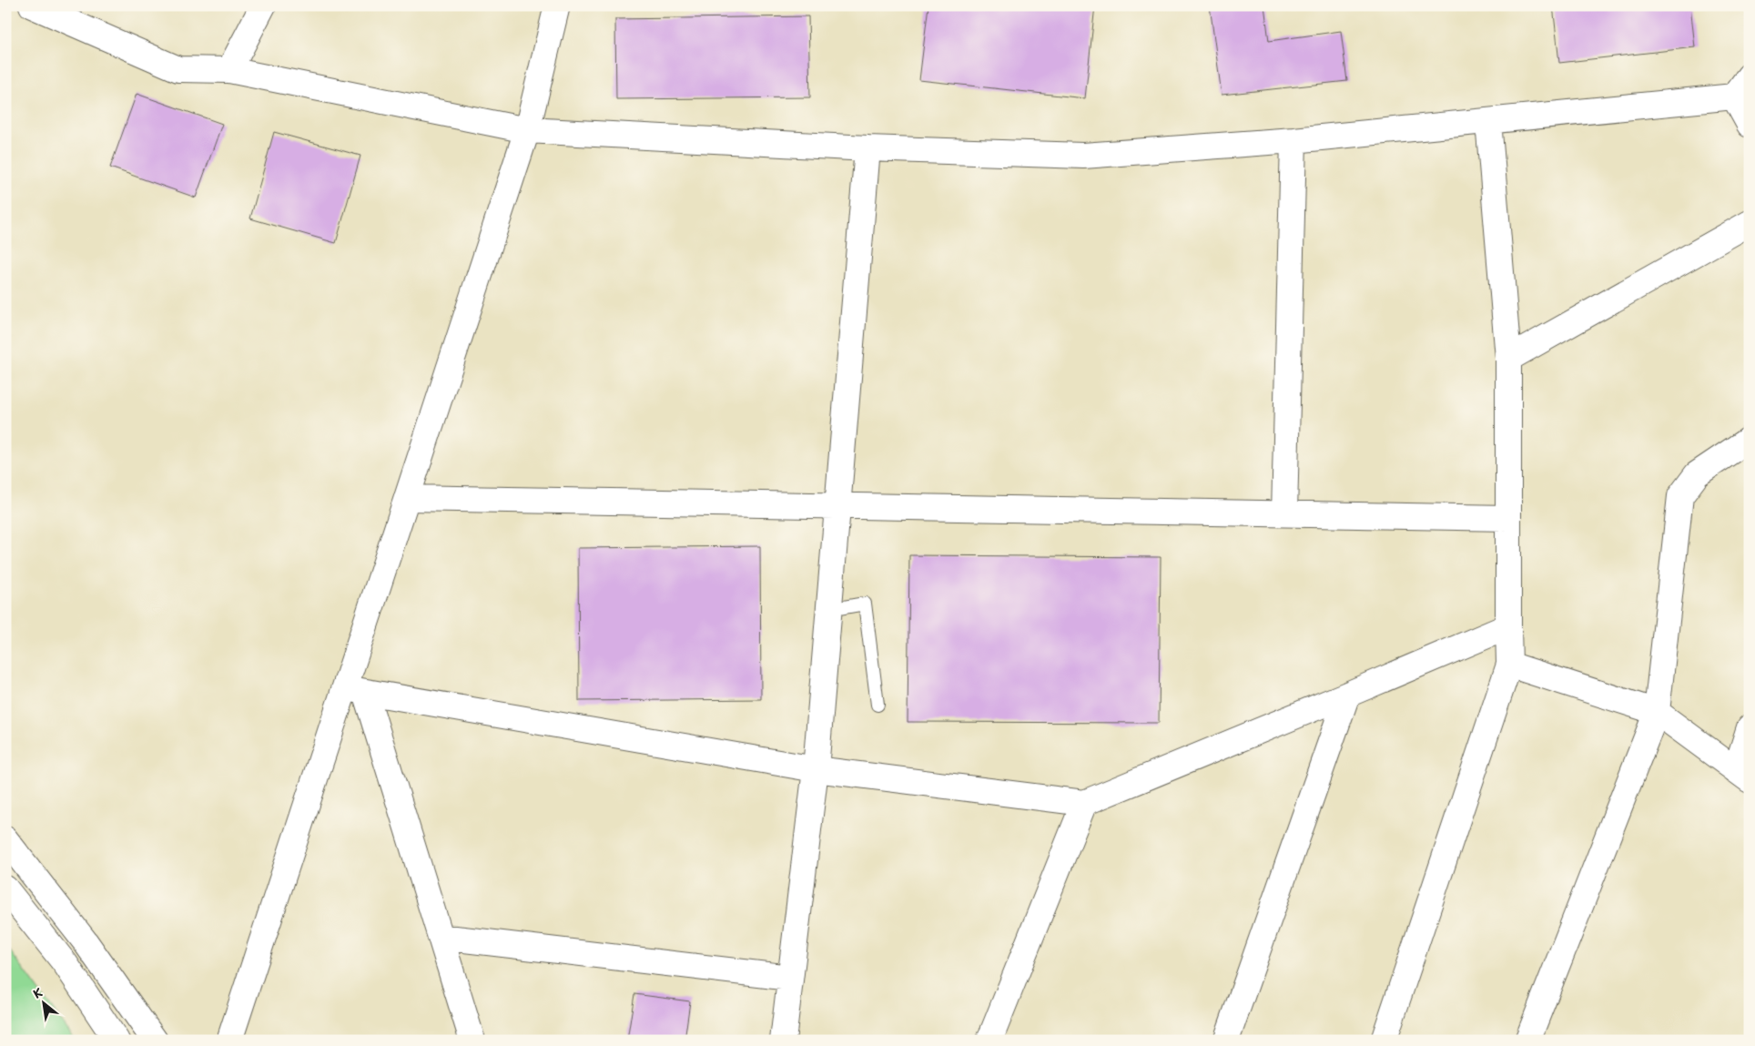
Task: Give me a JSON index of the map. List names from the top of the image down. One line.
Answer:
{"north":"top left"}
